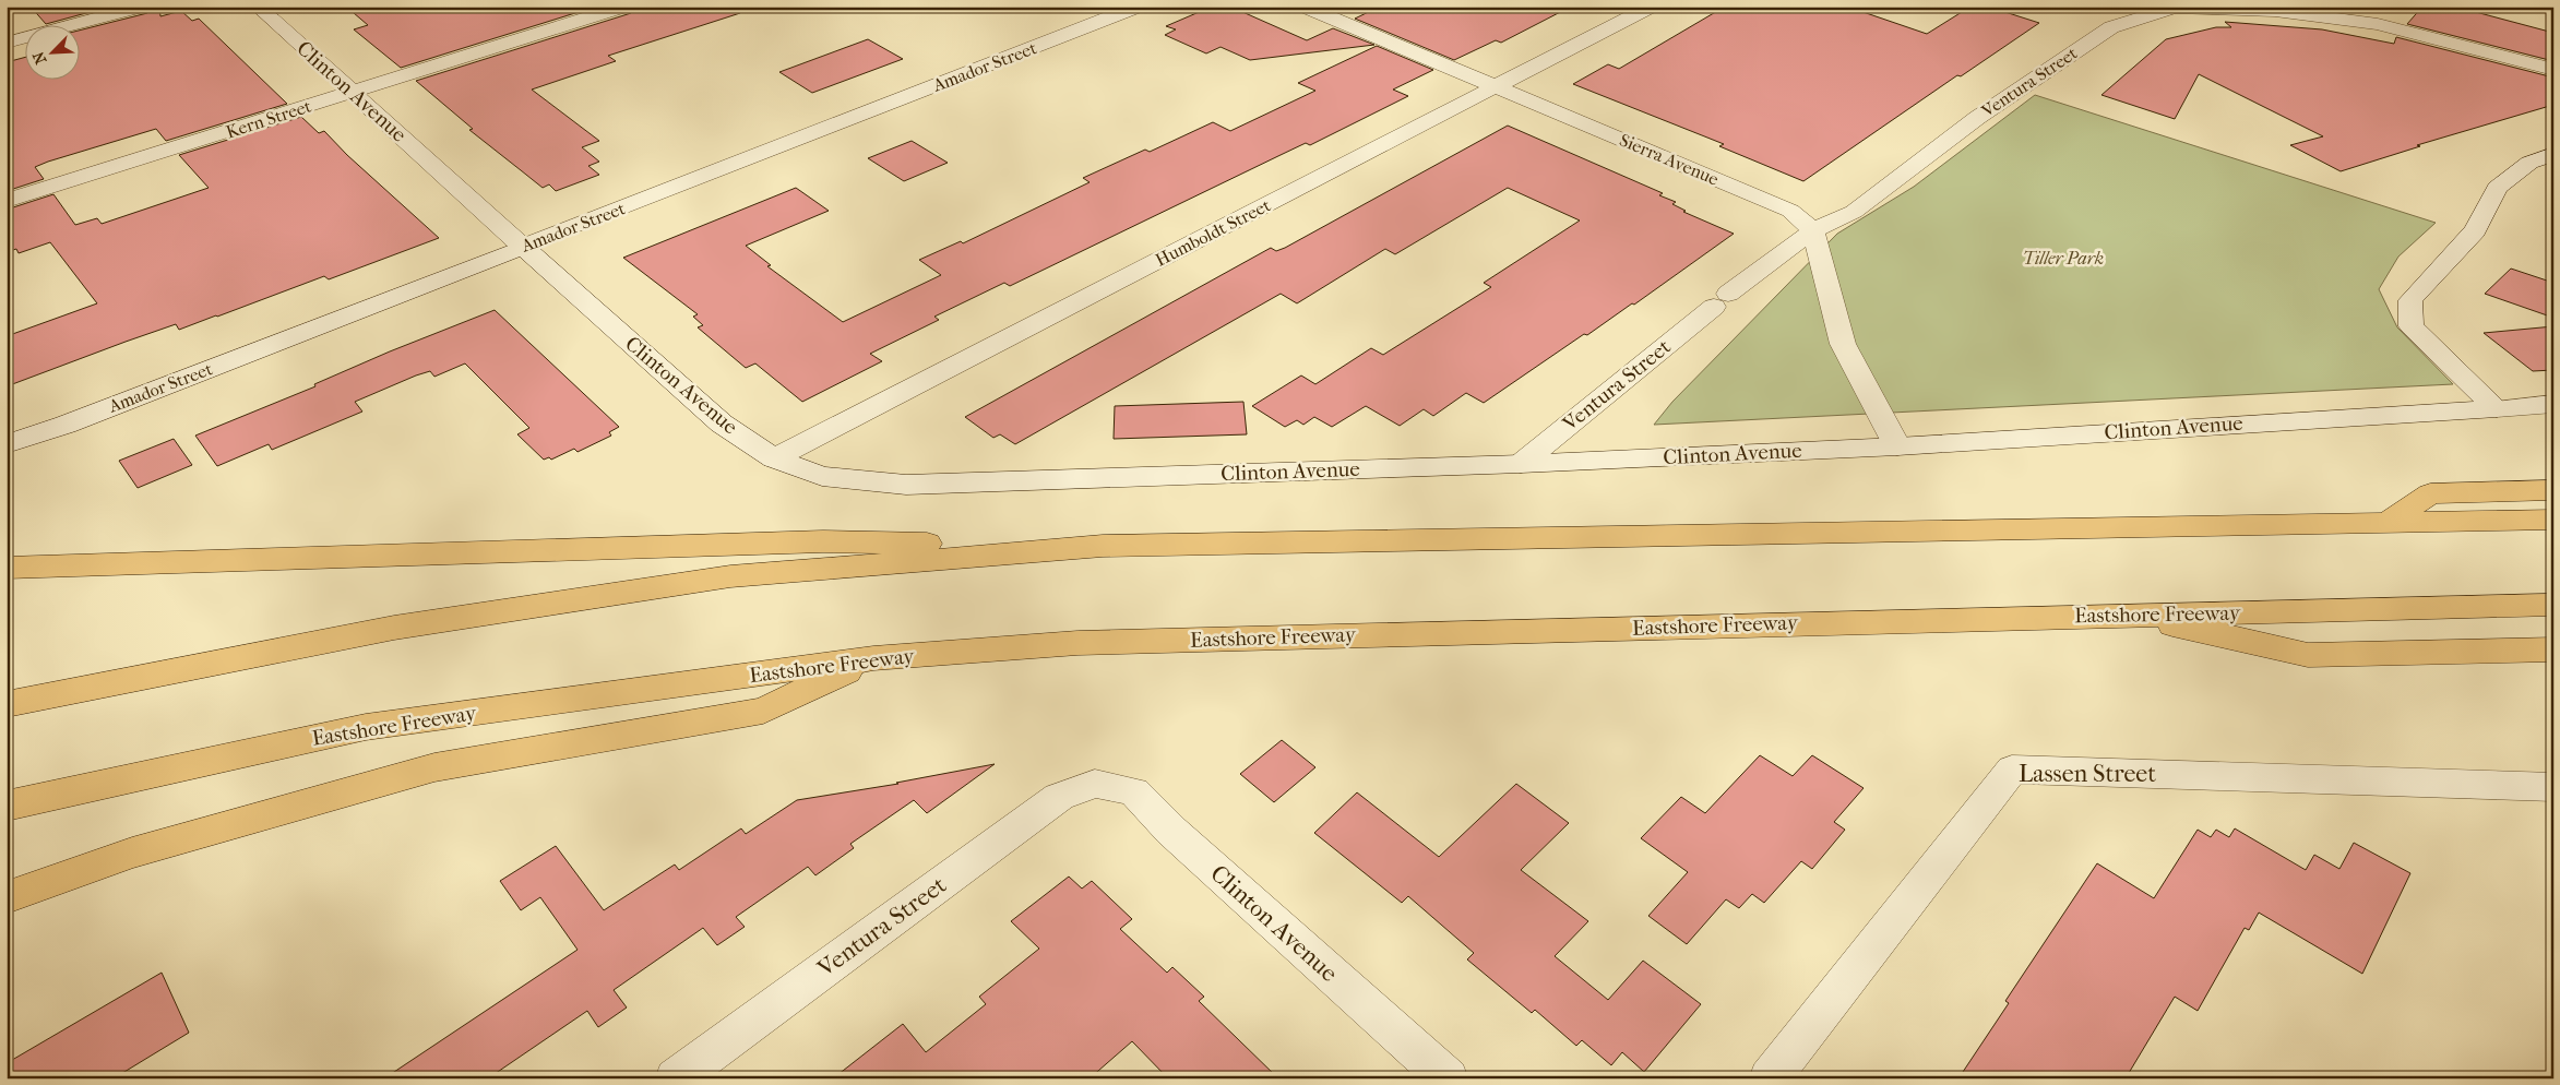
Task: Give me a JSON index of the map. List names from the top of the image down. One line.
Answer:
{"streets":{"highway":["Eastshore Freeway"],"street":["Amador Street","Ventura Street","Clinton Avenue","Kern Street","Sierra Avenue","Humboldt Street","Lassen Street"]},"crossings":[["Amador Street","Clinton Avenue"],["Ventura Street","Clinton Avenue"],["Ventura Street","Sierra Avenue"],["Clinton Avenue","Kern Street"],["Clinton Avenue","Humboldt Street"],["Sierra Avenue","Humboldt Street"]],"parks":["Tiller Park"],"north":"bottom left"}
